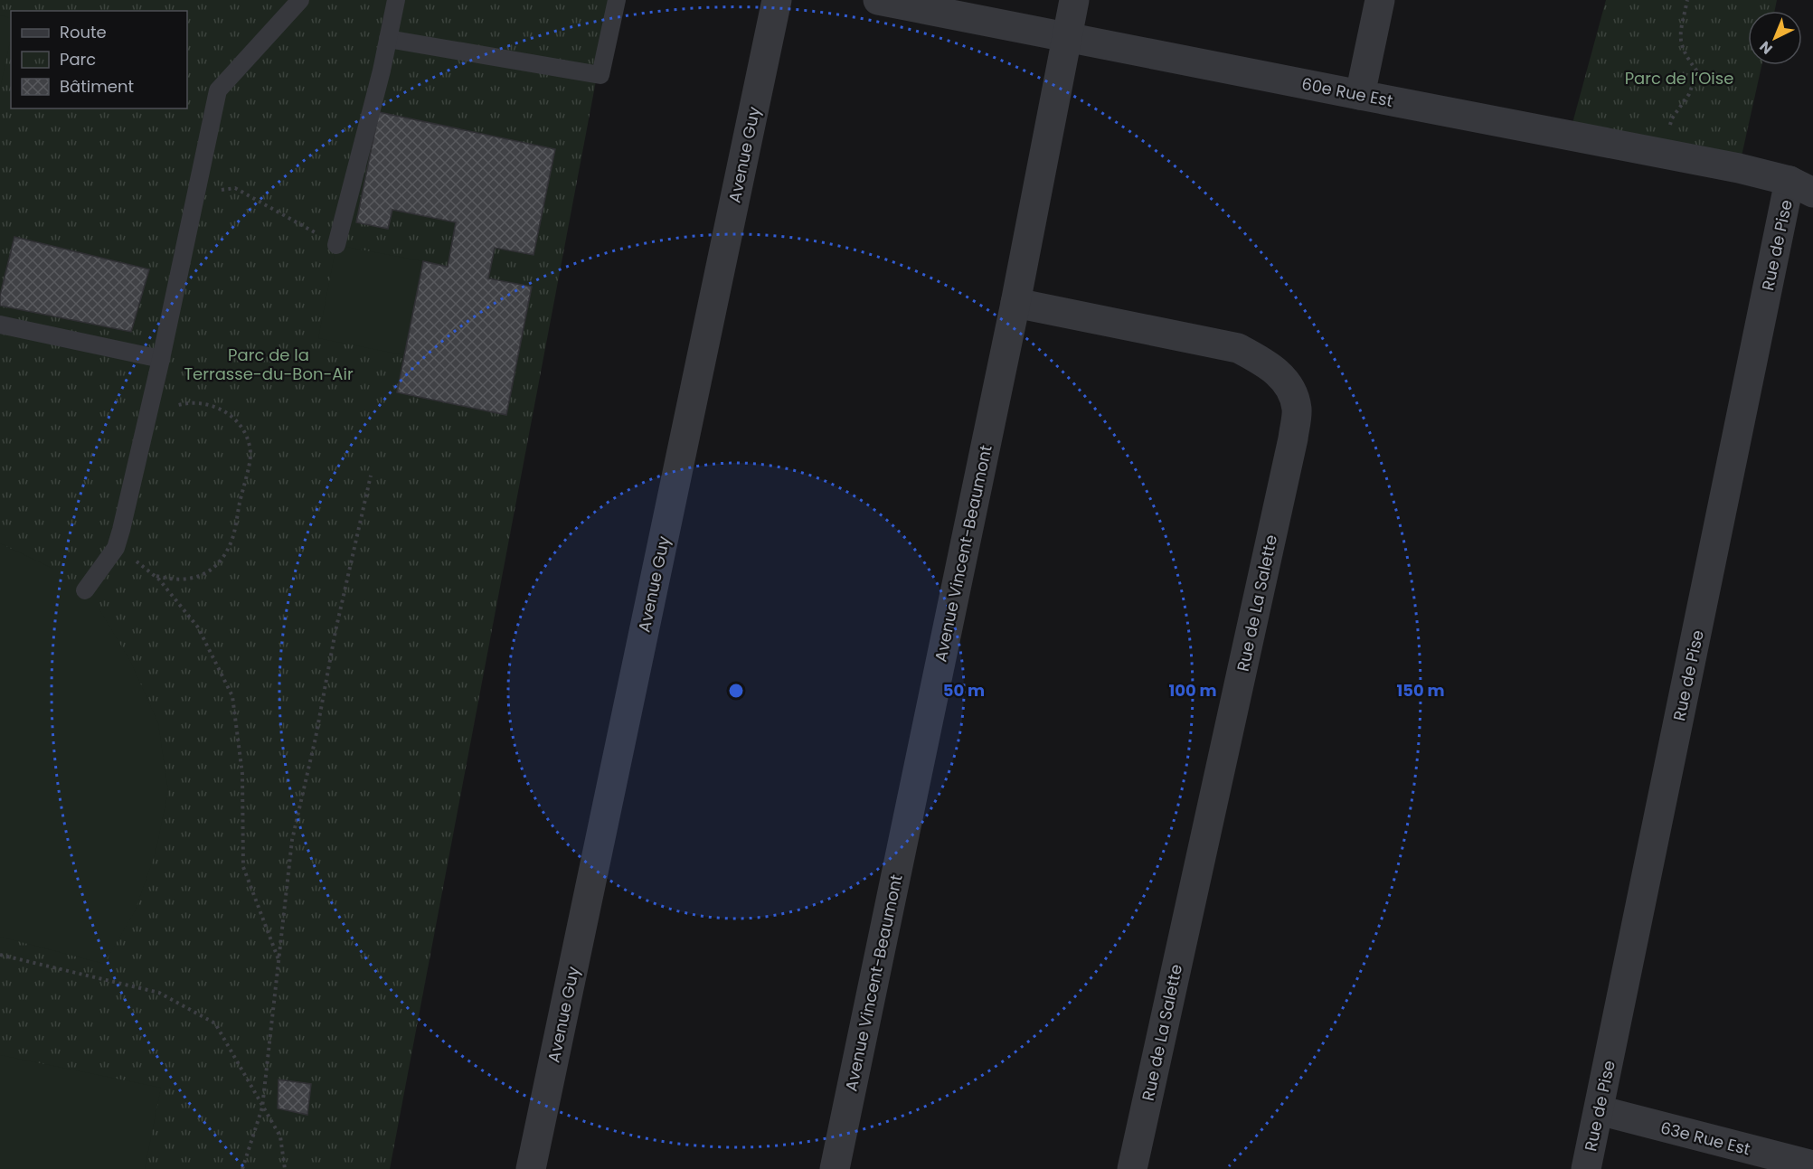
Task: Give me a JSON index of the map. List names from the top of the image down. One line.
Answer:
{"streets":{"street":["60e Rue Est","Avenue Guy","Rue de Pise","Avenue Vincent-Beaumont","Rue de La Salette","63e Rue Est"]},"crossings":[["60e Rue Est","Rue de Pise"],["60e Rue Est","Avenue Vincent-Beaumont"],["Rue de Pise","63e Rue Est"],["Avenue Vincent-Beaumont","Rue de La Salette"]],"parks":["Parc de l’Oise","Parc de la Terrasse-du-Bon-Air"],"legend":["Route","Parc","Bâtiment"],"north":"bottom left","rings":["50 m","100 m","150 m"]}
